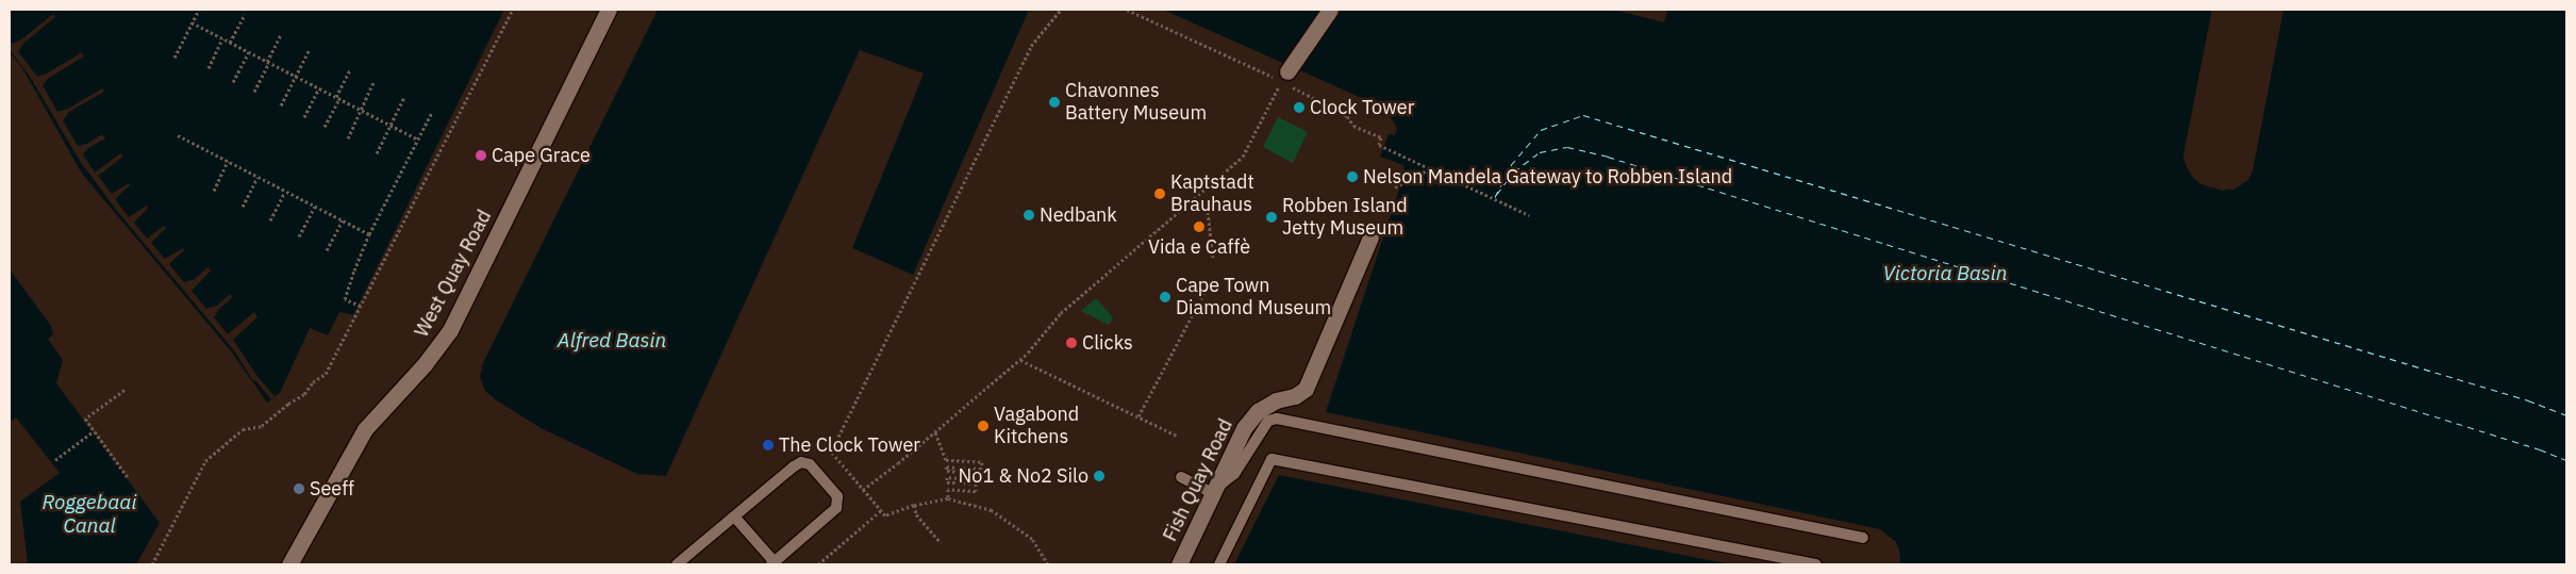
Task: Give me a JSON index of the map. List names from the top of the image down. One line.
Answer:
{"streets":{"street":["West Quay Road","Fish Quay Road"]},"water":["Victoria Basin","Alfred Basin","Roggebaai Canal"],"places":["Chavonnes Battery Museum","Clock Tower","Cape Grace","Nelson Mandela Gateway to Robben Island","Kaptstadt Brauhaus","Nedbank","Robben Island Jetty Museum","Vida e Caffè","Cape Town Diamond Museum","Clicks","Vagabond Kitchens","The Clock Tower","No1 & No2 Silo","Seeff"]}
